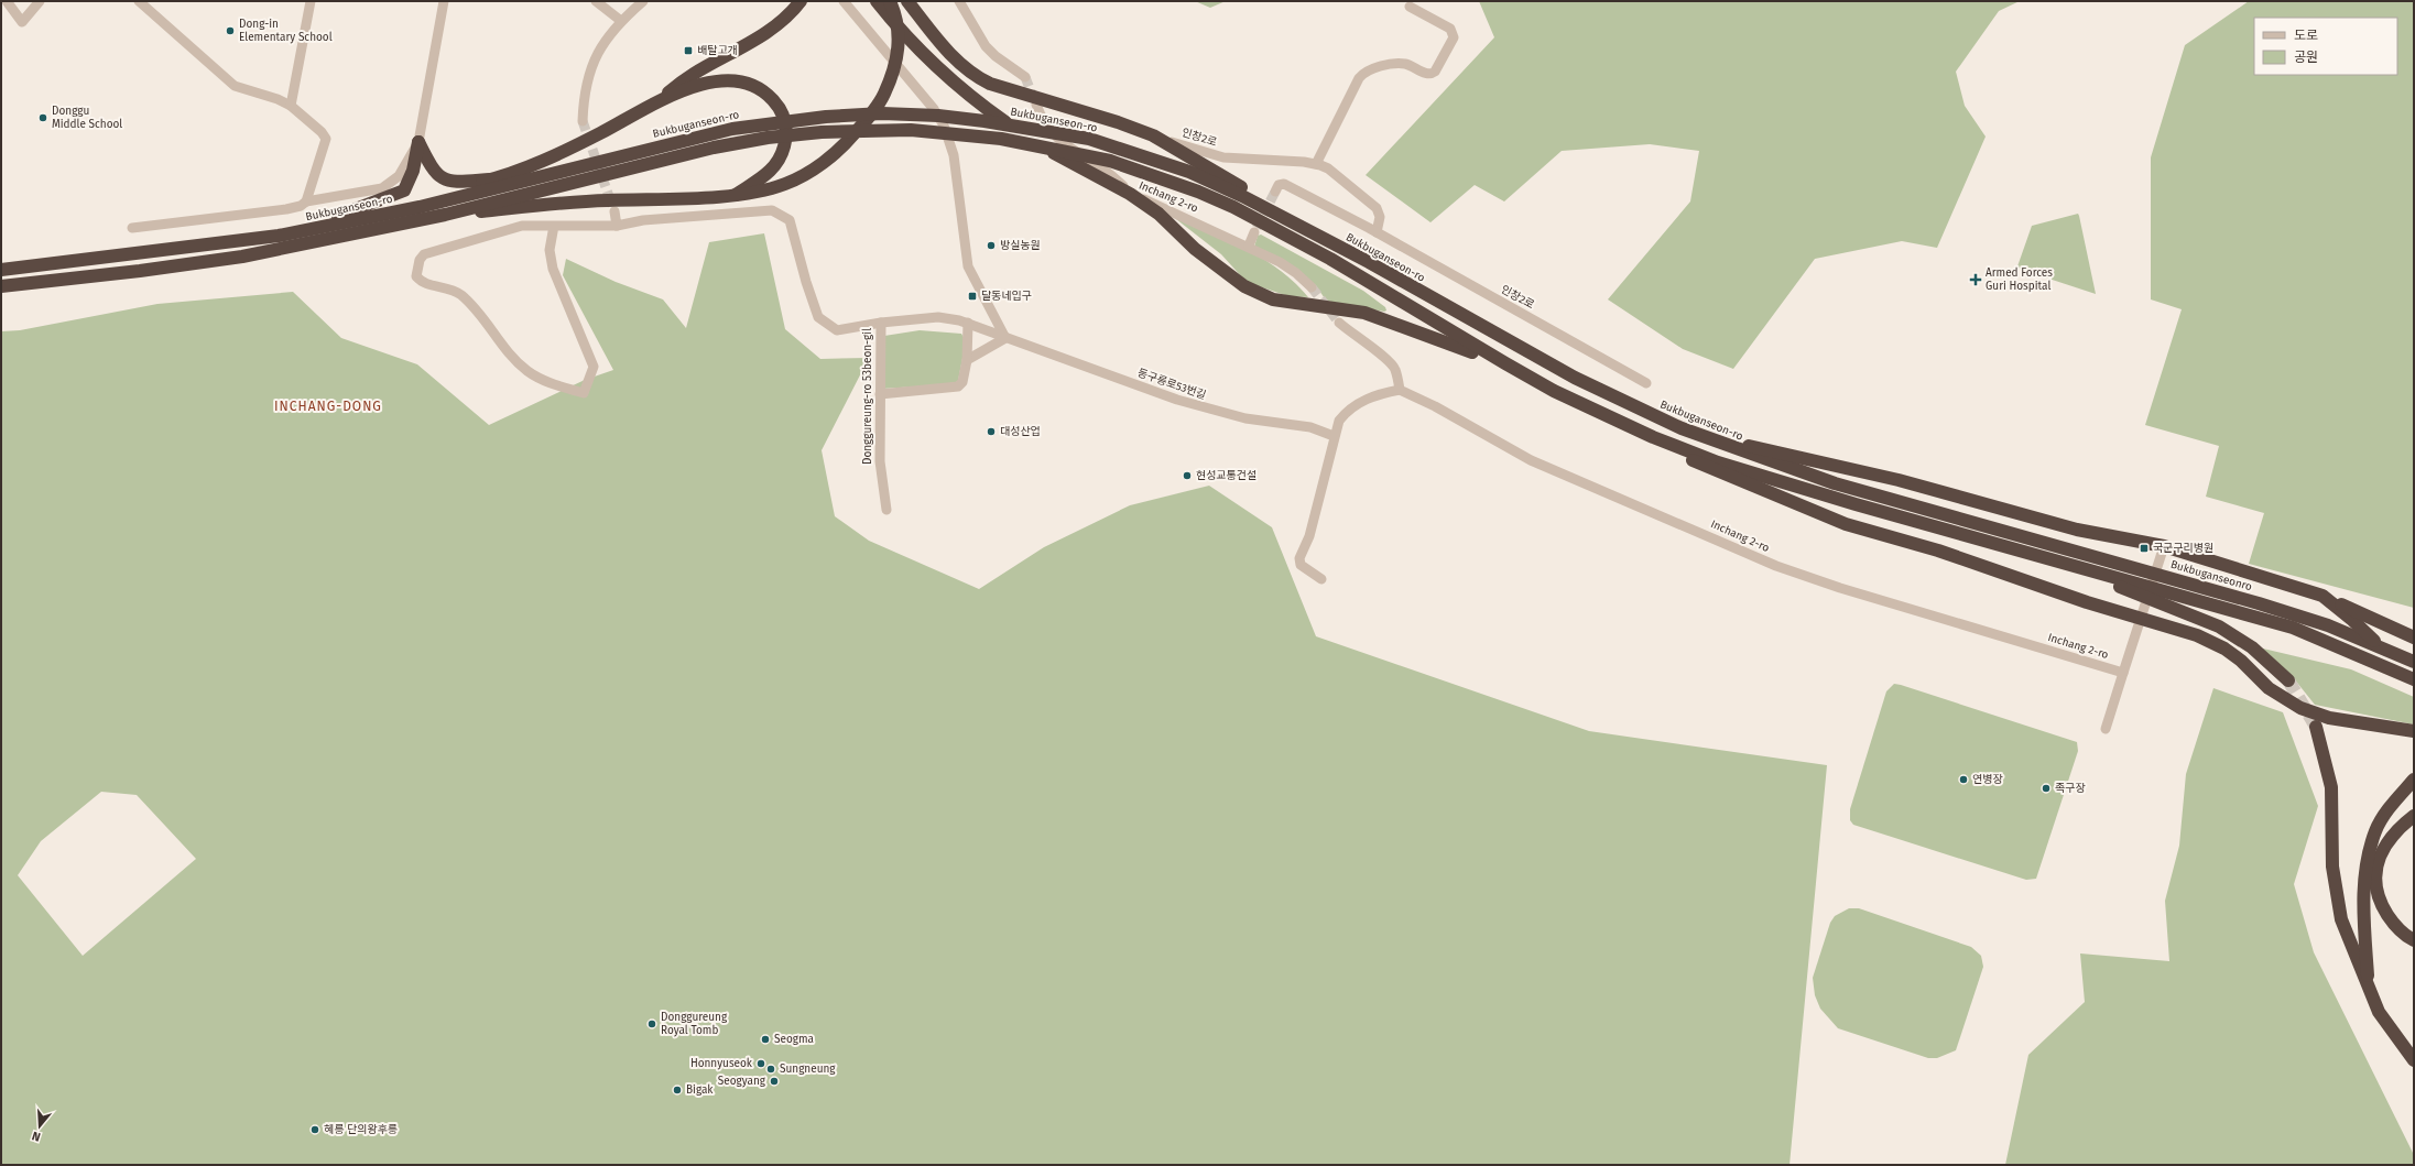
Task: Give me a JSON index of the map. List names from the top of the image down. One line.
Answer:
{"streets":{"highway":["Bukbuganseon-ro"],"street":["인창2로","Inchang 2-ro","동구릉로53번길","Donggureung-ro 53beon-gil"]},"crossings":[["동구릉로53번길","Donggureung-ro 53beon-gil"]],"districts":["INCHANG-DONG"],"places":{"other":["Dong-in Elementary School","Donggu Middle School","방실농원","대성산업","현성교통건설","연병장","족구장","Donggureung Royal Tomb","Seogma","Honnyuseok","Sungneung","Seogyang","Bigak","혜릉 단의왕후릉"],"transit":["배탈고개","달동네입구","국군구리병원"],"health":["Armed Forces Guri Hospital"]},"legend":["도로","공원"],"north":"bottom"}
